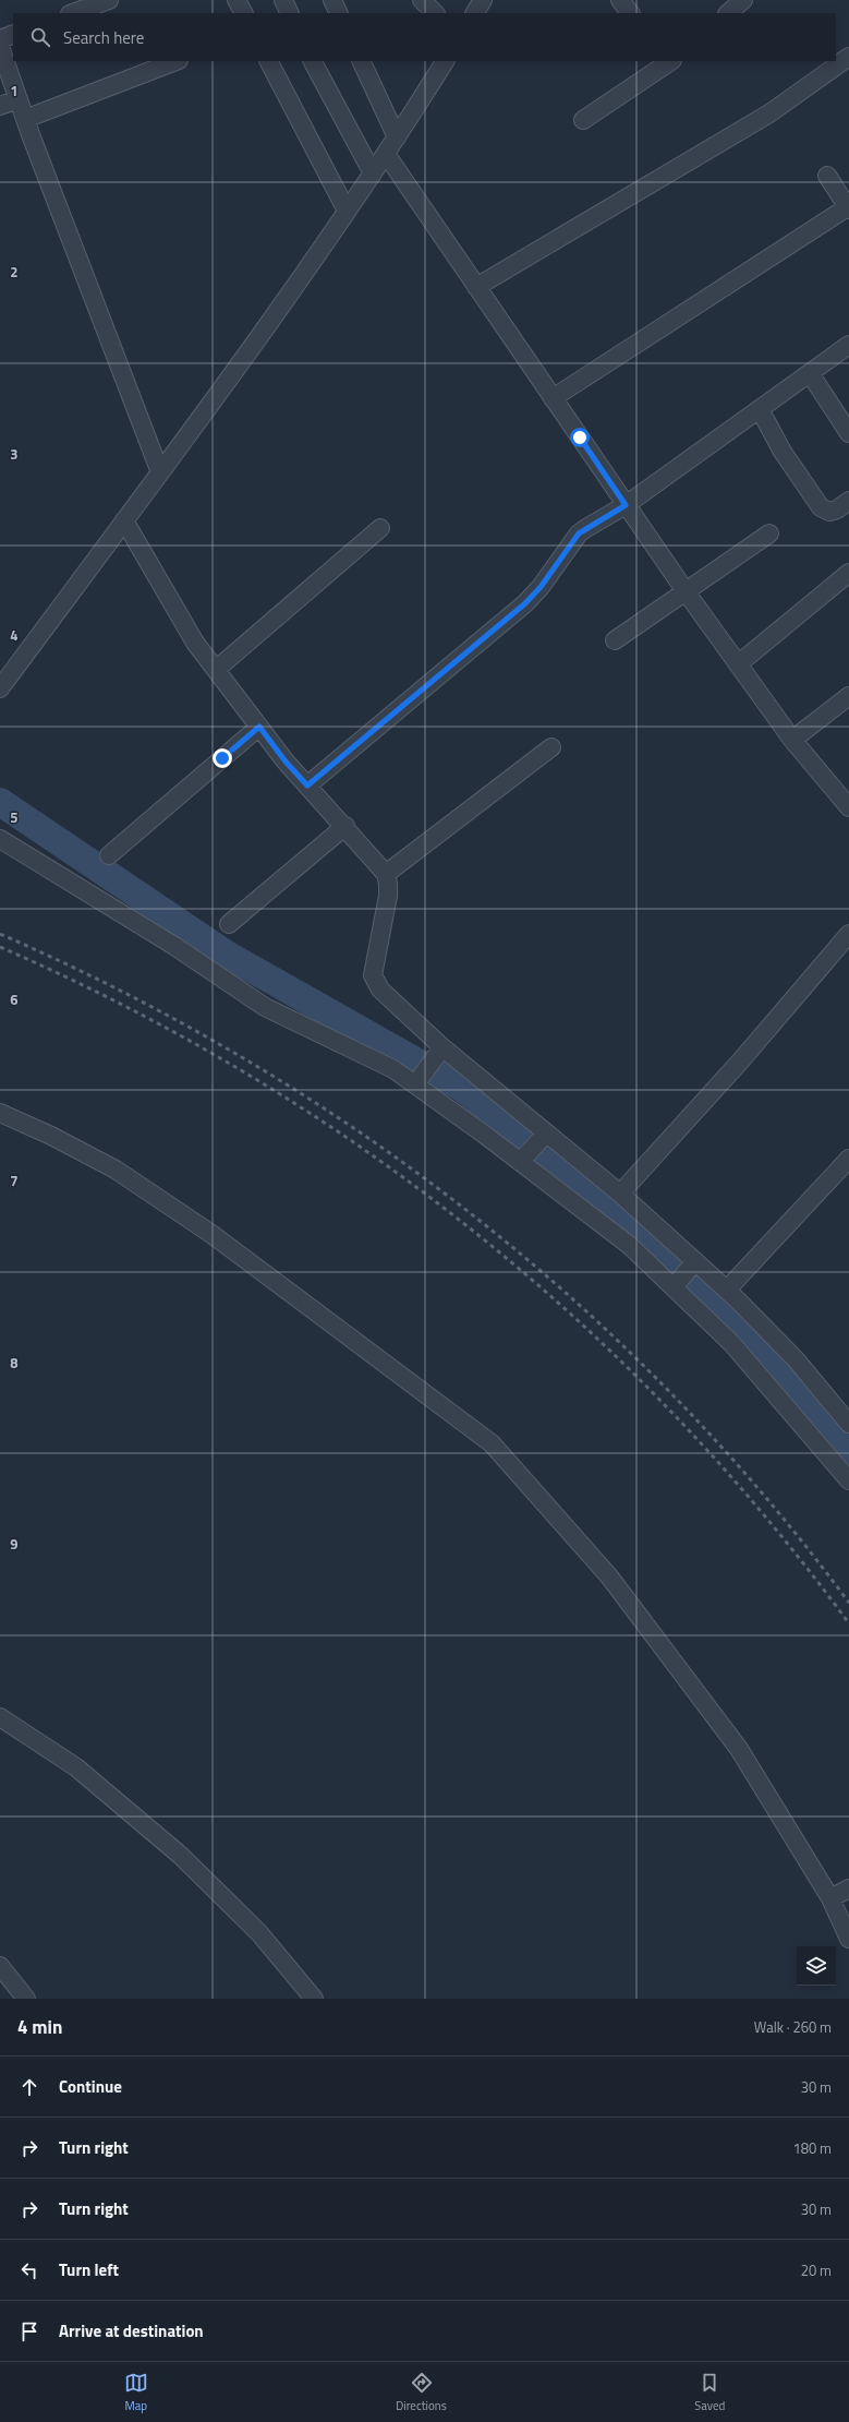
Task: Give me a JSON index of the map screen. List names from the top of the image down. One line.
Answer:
{"page":{"search":"Search here","heading":["4 min","Walk · 260 m"],"list":[["Continue","30 m"],["Turn right","180 m"],["Turn right","30 m"],["Turn left","20 m"],"Arrive at destination"],"nav":["Map","Directions","Saved"]},"grid":{"rows":["1","2","3","4","5","6","7","8","9"]}}
